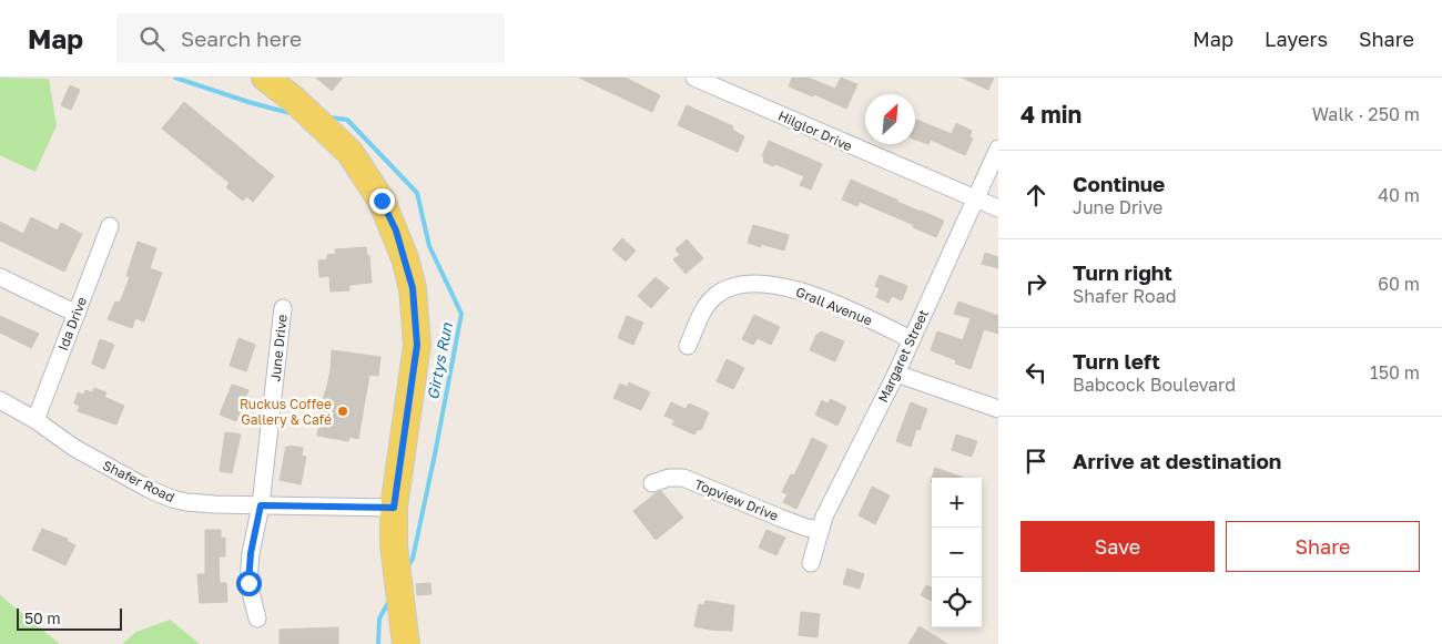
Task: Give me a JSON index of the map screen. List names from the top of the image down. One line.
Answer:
{"streets":{"street":["Hilglor Drive","Grall Avenue","Ida Drive","June Drive","Margaret Street","Shafer Road","Topview Drive"]},"crossings":[["Hilglor Drive","Margaret Street"],["Grall Avenue","Margaret Street"],["Ida Drive","Shafer Road"],["June Drive","Shafer Road"],["Margaret Street","Topview Drive"]],"water":["Girtys Run"],"places":["Ruckus Coffee Gallery & Café"],"scale_bar":"50 m","north":"top right","page":{"header":"Map","search":"Search here","nav":["Map","Layers","Share"],"heading":["4 min","Walk · 250 m"],"list":[["Continue","June Drive","40 m"],["Turn right","Shafer Road","60 m"],["Turn left","Babcock Boulevard","150 m"],"Arrive at destination"],"map_buttons":["+","−"],"buttons":["Save","Share"],"scale":"50 m"}}
